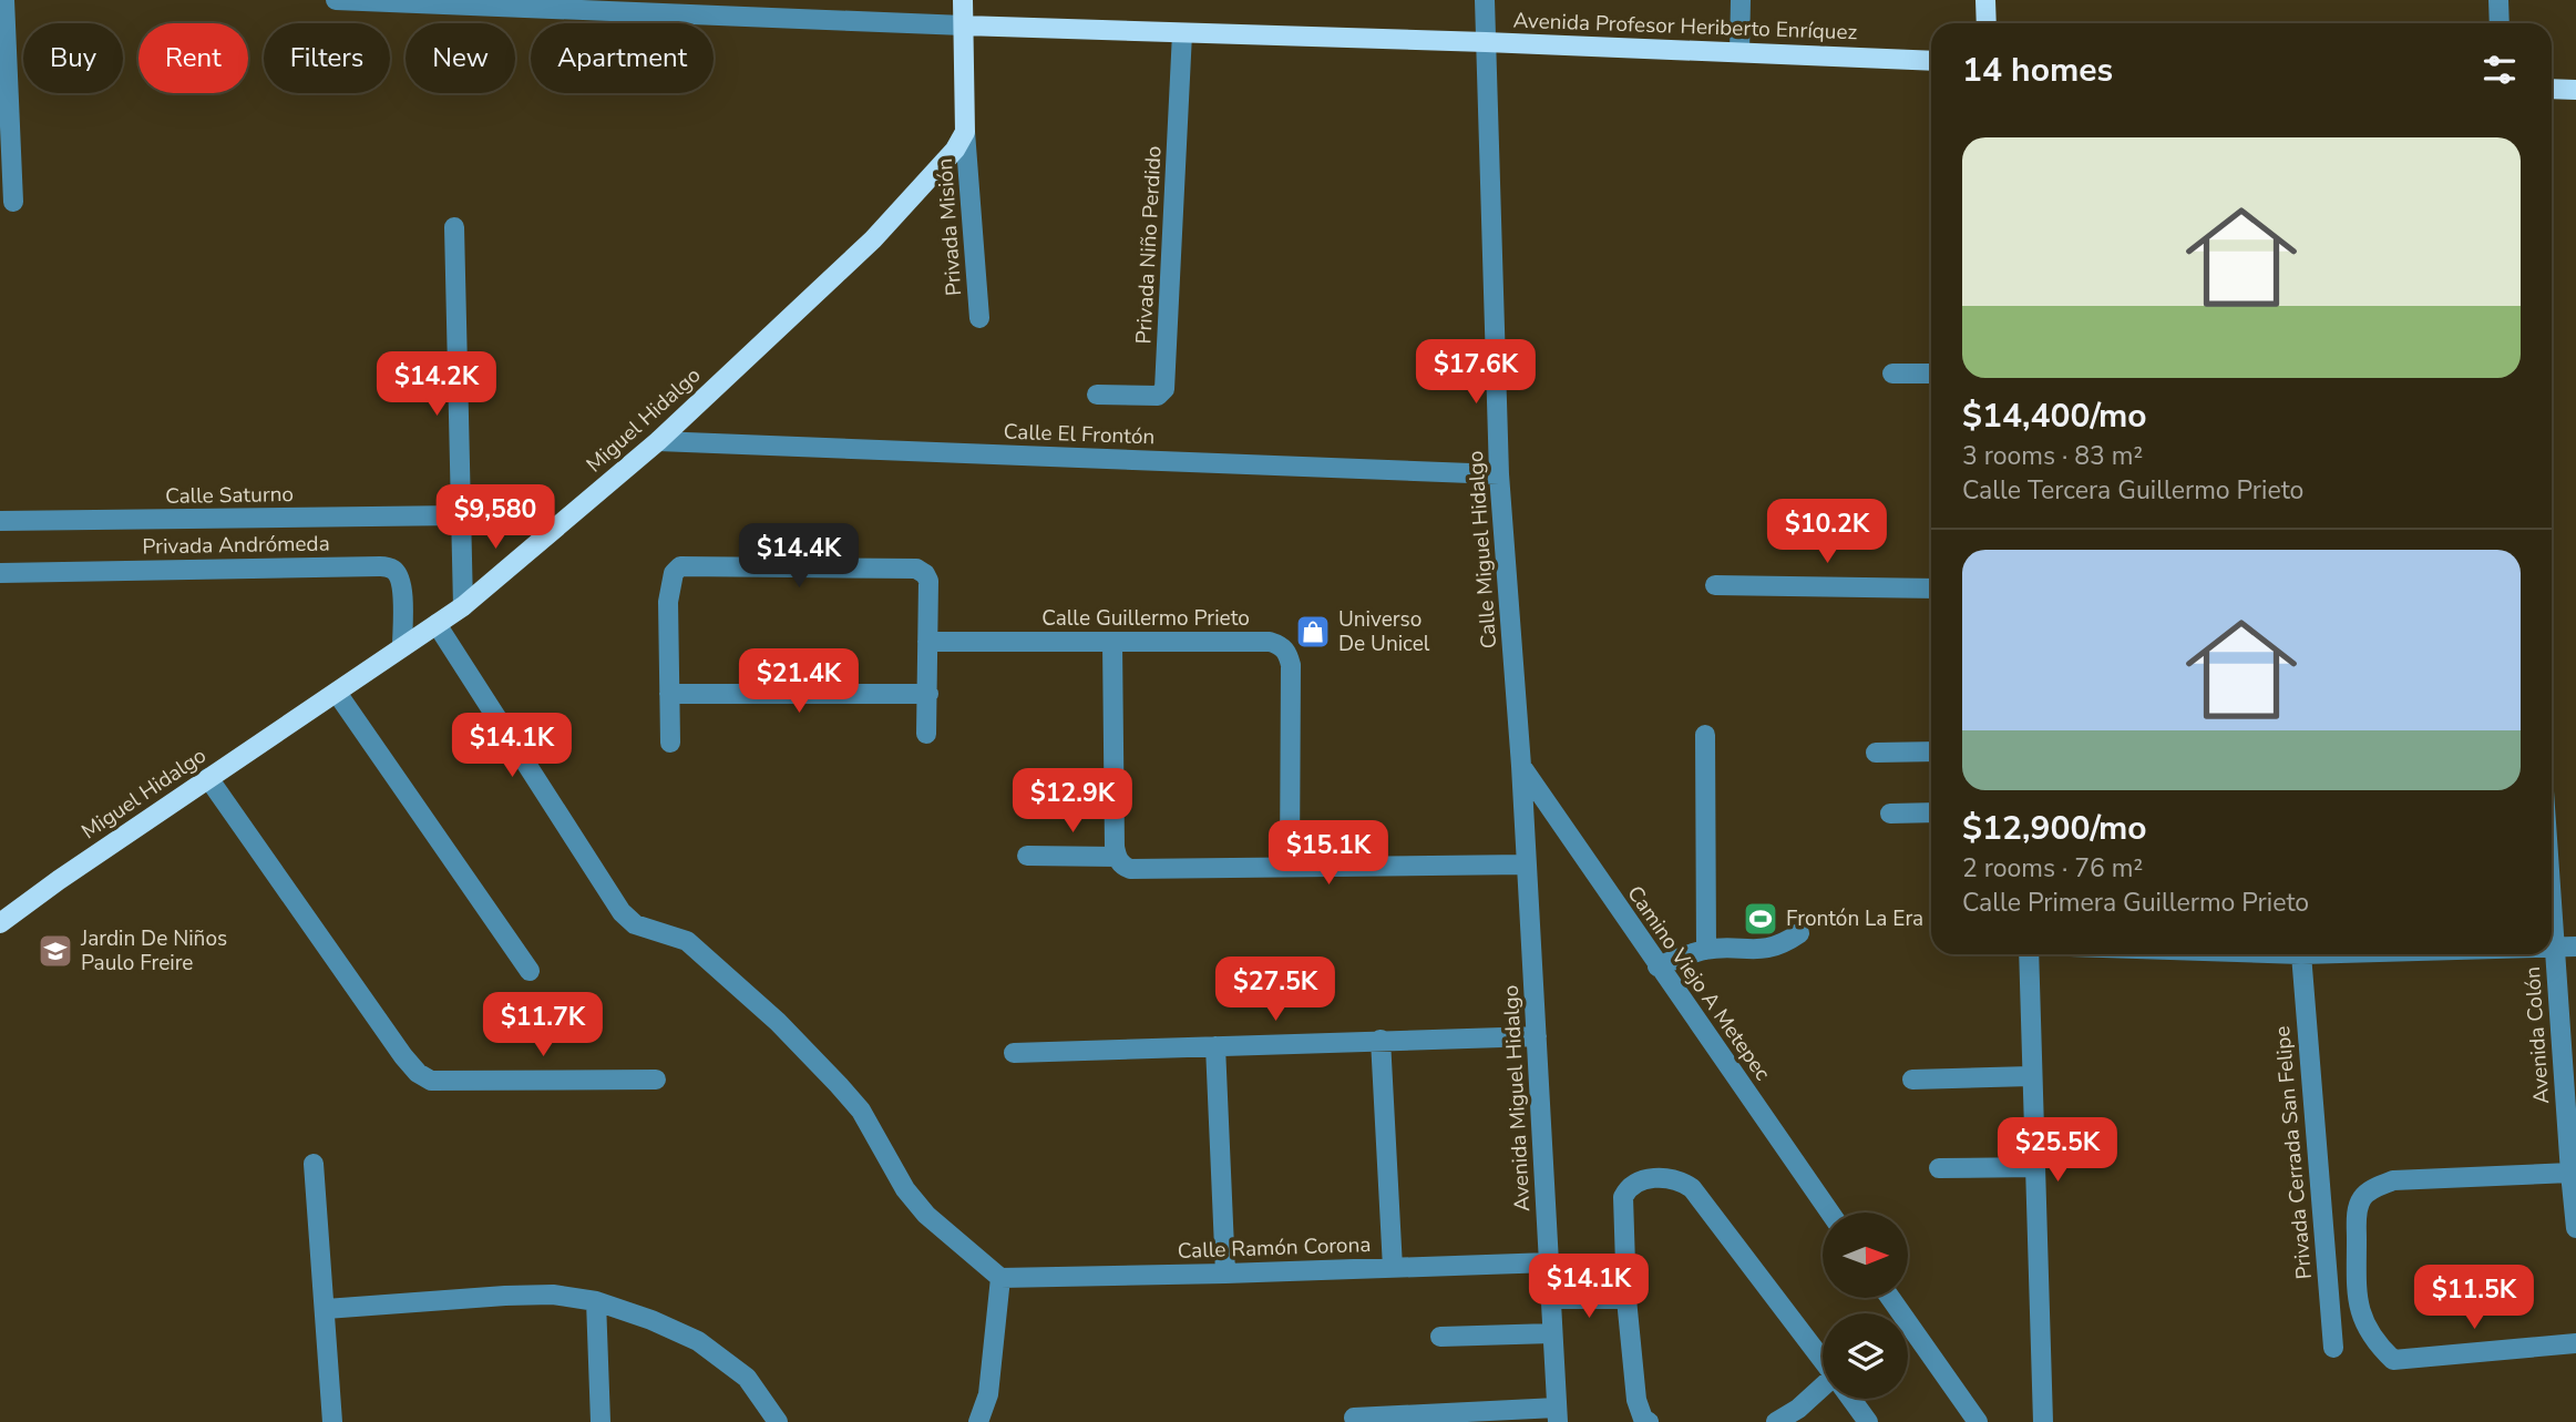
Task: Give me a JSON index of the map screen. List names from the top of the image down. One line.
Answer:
{"streets":{"main road":["Avenida Profesor Heriberto Enríquez","Miguel Hidalgo"],"street":["Privada Misión","Privada Niño Perdido","Calle El Frontón","Calle Saturno","Privada Andrómeda","Calle Miguel Hidalgo","Calle Guillermo Prieto","Camino Viejo A Metepec","Avenida Colón","Avenida Miguel Hidalgo","Privada Cerrada San Felipe","Calle Ramón Corona"]},"crossings":[["Avenida Profesor Heriberto Enríquez","Privada Niño Perdido"],["Avenida Profesor Heriberto Enríquez","Calle Miguel Hidalgo"],["Privada Misión","Miguel Hidalgo"],["Miguel Hidalgo","Calle El Frontón"],["Miguel Hidalgo","Privada Andrómeda"],["Calle El Frontón","Calle Miguel Hidalgo"],["Calle Miguel Hidalgo","Camino Viejo A Metepec"],["Calle Miguel Hidalgo","Avenida Miguel Hidalgo"],["Avenida Miguel Hidalgo","Calle Ramón Corona"]],"places":{"shop":["Universo De Unicel"],"sports":["Frontón La Era"],"school or university":["Jardin De Niños Paulo Freire"]},"north":"right","page":{"chip":["Buy","Rent","Filters","New","Apartment"],"heading":"14 homes","list":[{"name":"$14,400/mo","note":"3 rooms · 83 m² · Calle Tercera Guillermo Prieto"},{"name":"$12,900/mo","note":"2 rooms · 76 m² · Calle Primera Guillermo Prieto"}],"price":["$17.6K","$14.2K","$9,580","$10.2K","$14.4K","$21.4K","$14.1K","$12.9K","$15.1K","$27.5K","$11.7K","$25.5K","$14.1K","$11.5K"]}}
